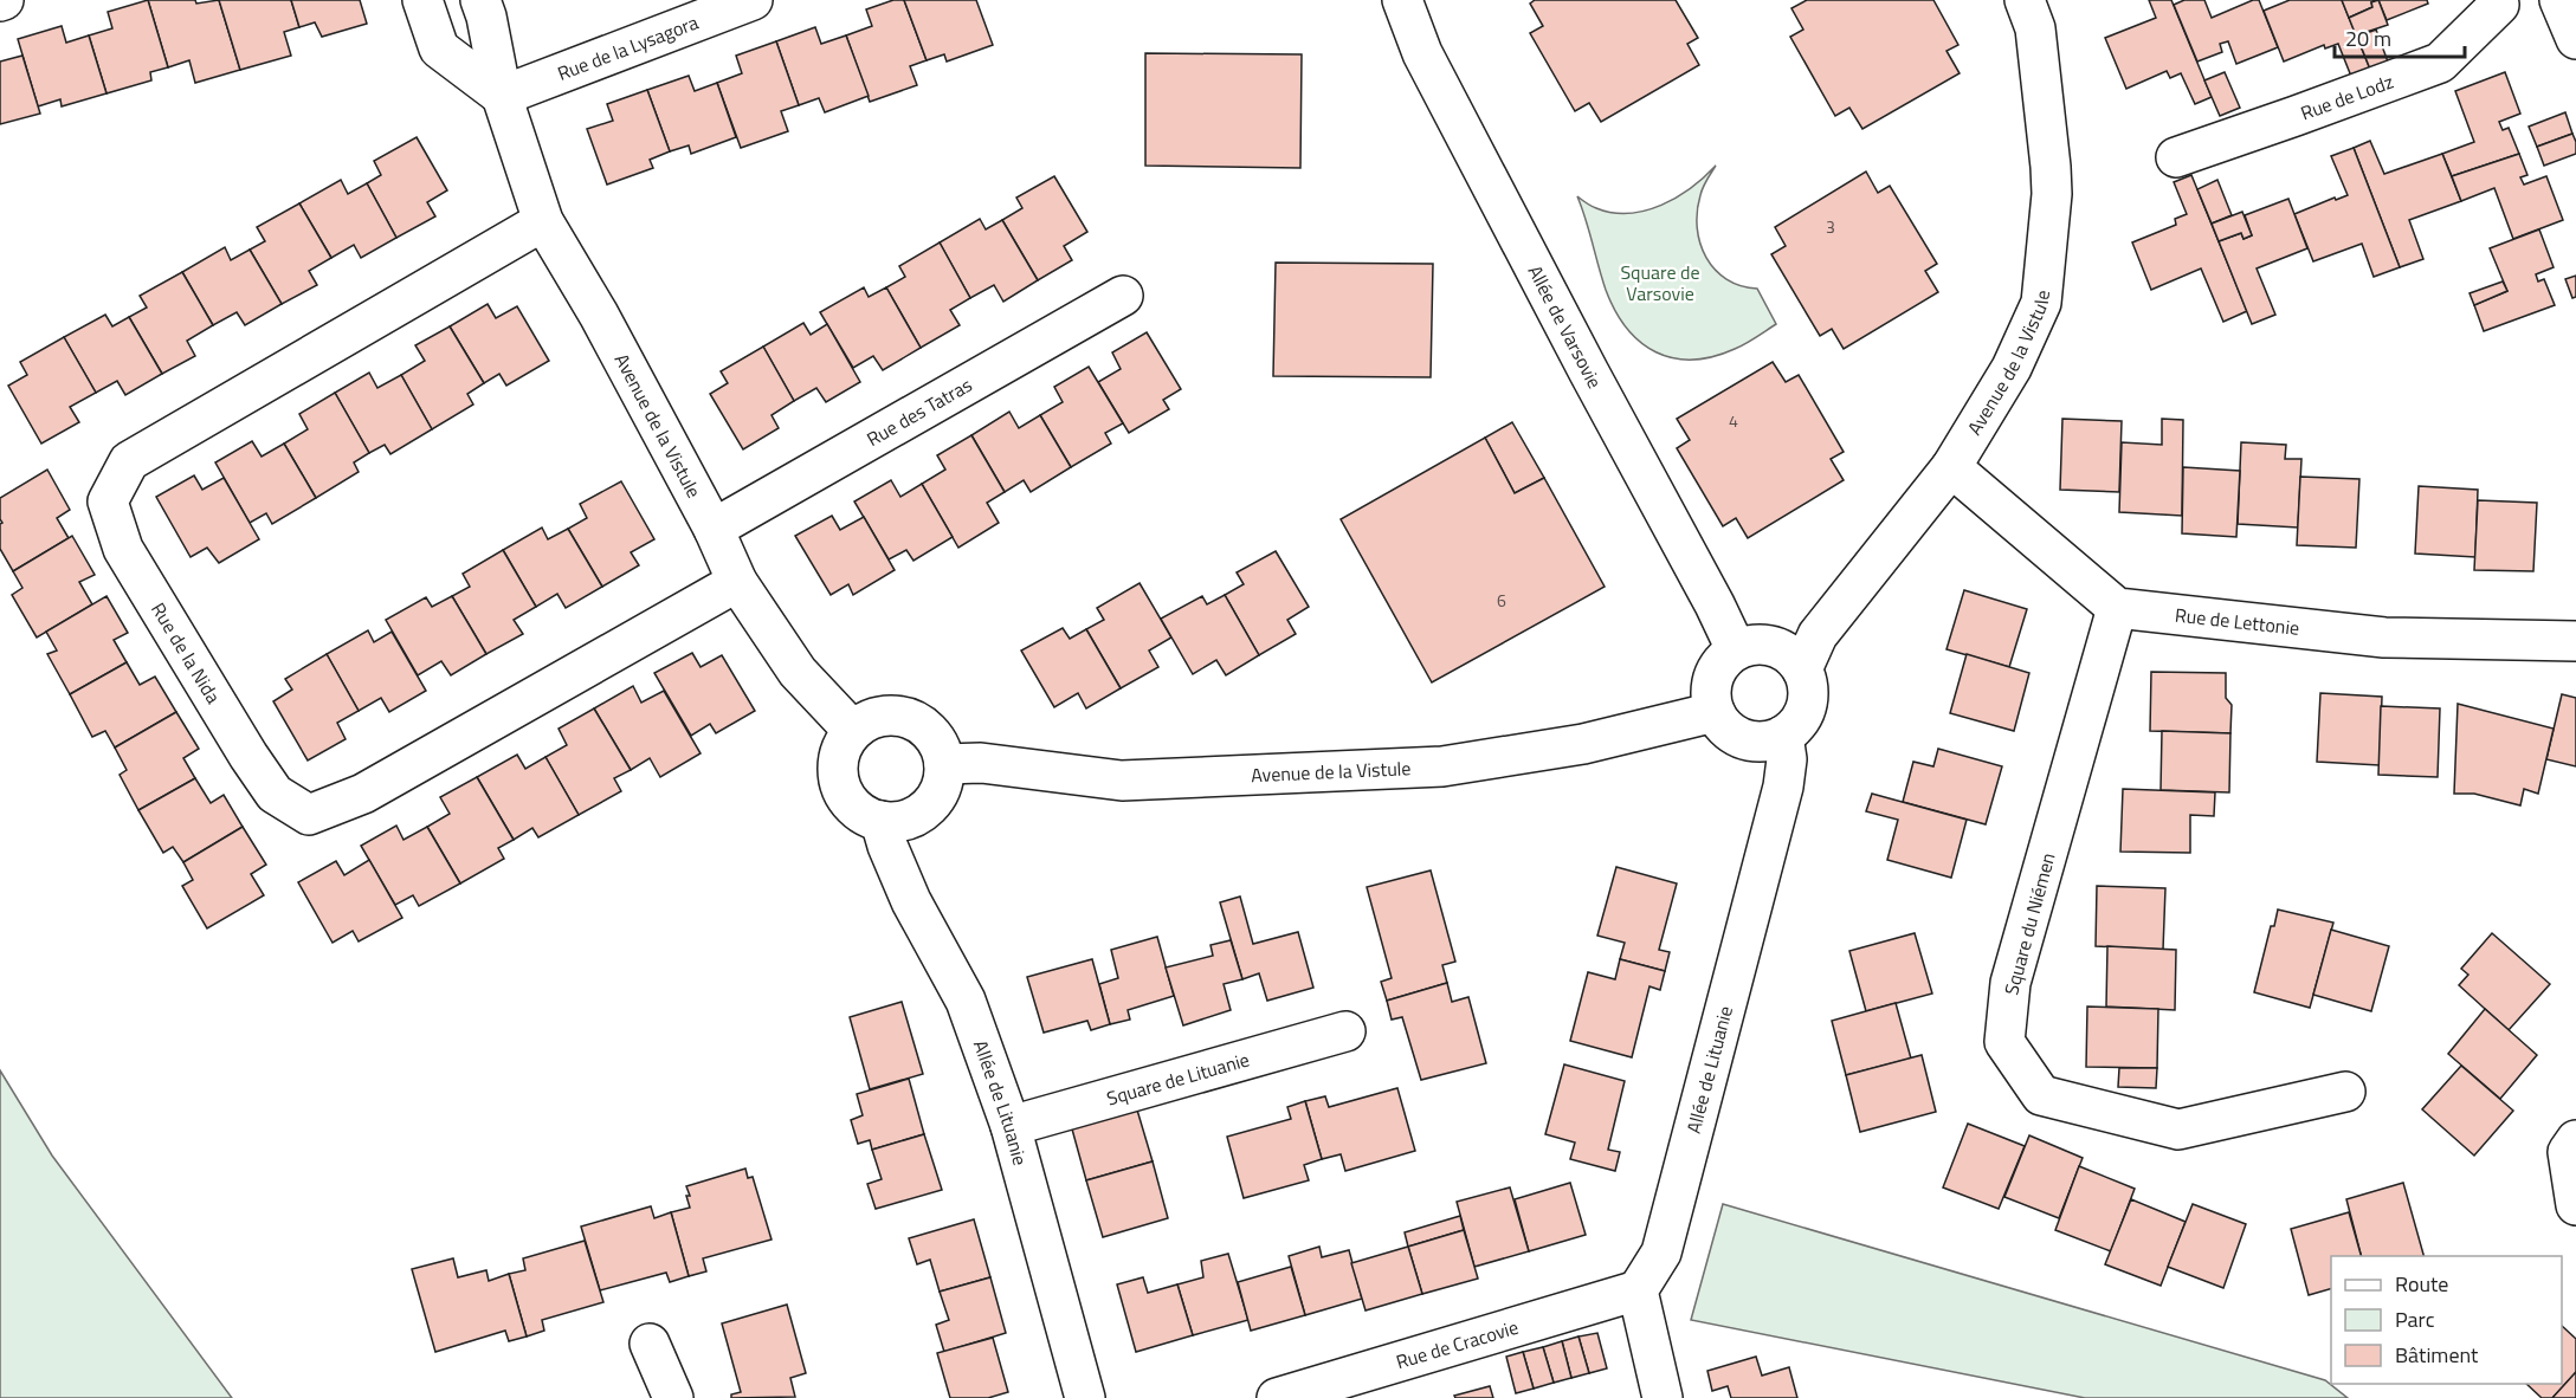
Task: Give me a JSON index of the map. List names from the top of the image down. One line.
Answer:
{"streets":{"street":["Rue de la Lysagora","Rue de Lodz","Allée de Varsovie","Avenue de la Vistule","Rue des Tatras","Rue de Lettonie","Rue de la Nida","Square du Niémen","Allée de Lituanie","Square de Lituanie","Rue de Cracovie"]},"crossings":[["Rue de la Lysagora","Avenue de la Vistule"],["Allée de Varsovie","Avenue de la Vistule"],["Allée de Varsovie","Allée de Lituanie"],["Avenue de la Vistule","Rue des Tatras"],["Avenue de la Vistule","Rue de la Nida"],["Avenue de la Vistule","Allée de Lituanie"],["Rue de Lettonie","Square du Niémen"],["Allée de Lituanie","Square de Lituanie"],["Allée de Lituanie","Rue de Cracovie"]],"parks":["Square de Varsovie"],"house_numbers":["3","4","6"],"legend":["Route","Parc","Bâtiment"],"scale_bar":"20 m"}
